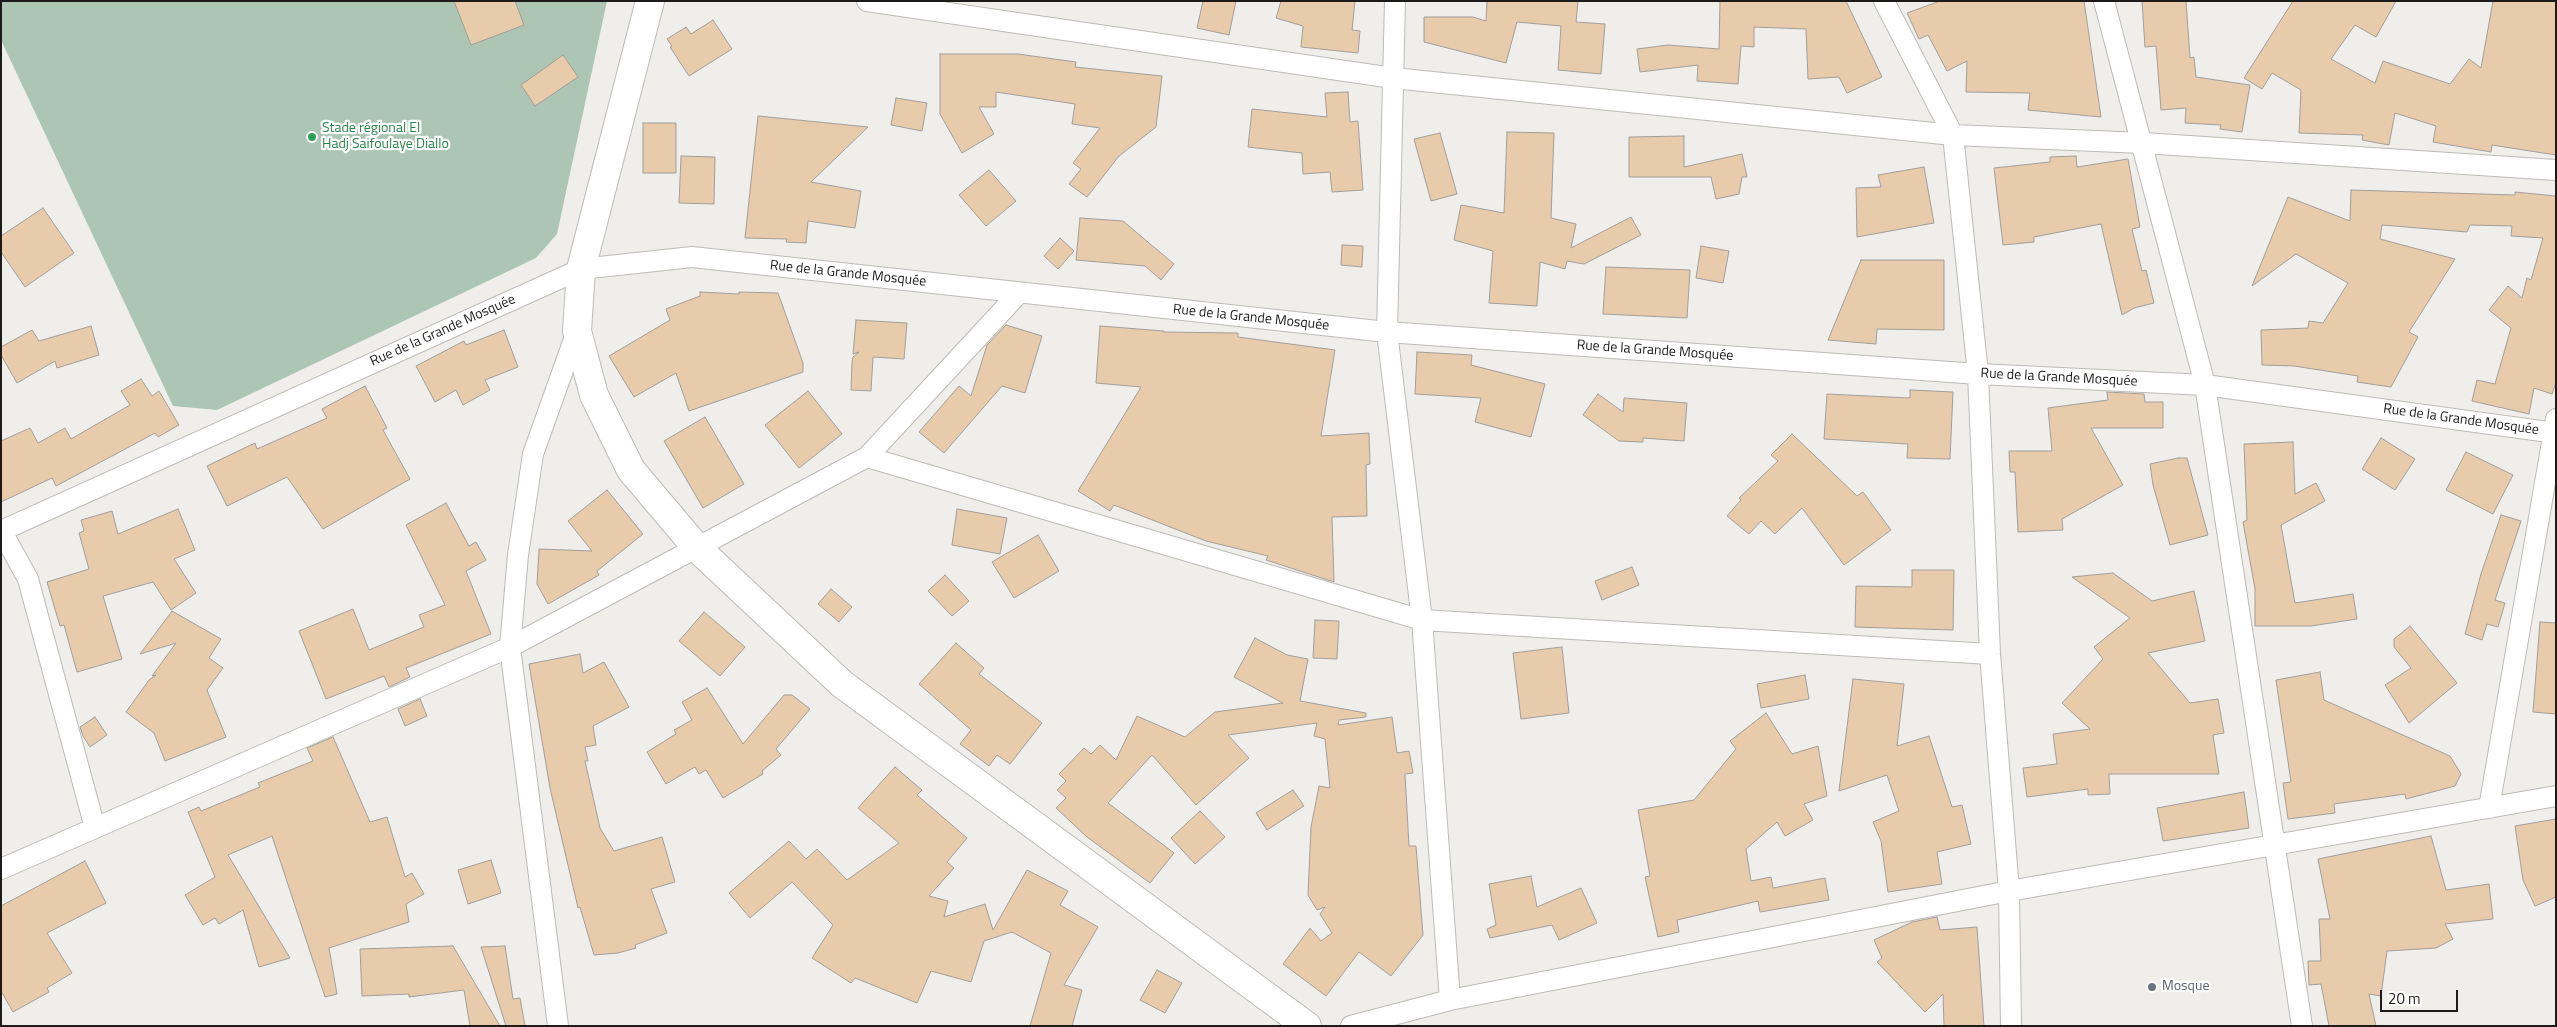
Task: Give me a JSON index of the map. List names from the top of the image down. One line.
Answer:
{"streets":{"street":["Rue de la Grande Mosquée"]},"places":["Stade régional El Hadj Saifoulaye Diallo","Mosque"],"scale_bar":"20 m"}
